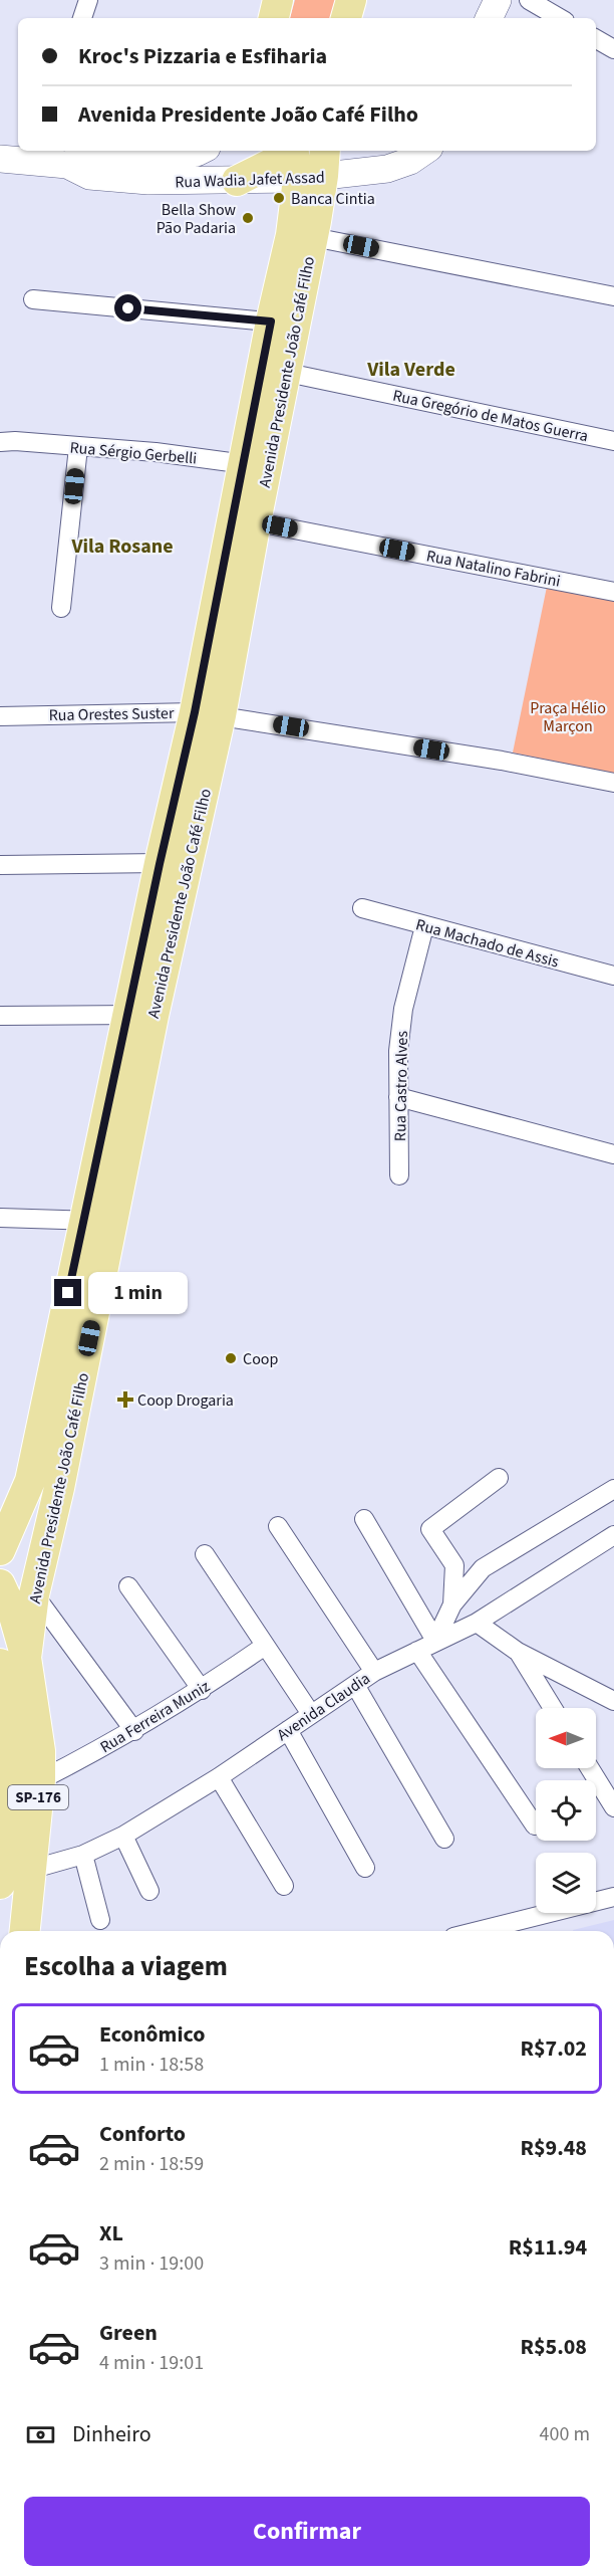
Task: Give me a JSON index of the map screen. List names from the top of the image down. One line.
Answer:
{"streets":{"main road":["Avenida Presidente João Café Filho","SP-176"],"street":["Rua Wadia Jafet Assad","Rua Gregório de Matos Guerra","Rua Sérgio Gerbelli","Rua Natalino Fabrini","Rua Orestes Suster","Rua Machado de Assis","Rua Castro Alves","Avenida Claudia","Rua Ferreira Muniz"]},"crossings":[["Rua Wadia Jafet Assad","Avenida Presidente João Café Filho"],["Avenida Presidente João Café Filho","Rua Gregório de Matos Guerra"],["Avenida Presidente João Café Filho","Rua Sérgio Gerbelli"],["Avenida Presidente João Café Filho","Rua Natalino Fabrini"],["Avenida Presidente João Café Filho","Rua Orestes Suster"],["Avenida Presidente João Café Filho","SP-176"],["Rua Machado de Assis","Rua Castro Alves"],["Avenida Claudia","SP-176"],["Rua Ferreira Muniz","SP-176"]],"districts":["Vila Verde","Vila Rosane"],"parks":["Praça Hélio Marçon"],"places":{"other":["Banca Cintia","Bella Show Pão Padaria","Coop"],"health":["Coop Drogaria"]},"north":"left","page":{"banner":["Kroc's Pizzaria e Esfiharia","Avenida Presidente João Café Filho"],"bubble":"1 min","heading":"Escolha a viagem","list":[{"name":"Econômico","note":"1 min · 18:58","value":"R$7.02"},{"name":"Conforto","note":"2 min · 18:59","value":"R$9.48"},{"name":"XL","note":"3 min · 19:00","value":"R$11.94"},{"name":"Green","note":"4 min · 19:01","value":"R$5.08"}],"pay":["Dinheiro","400 m"],"buttons":"Confirmar"}}
